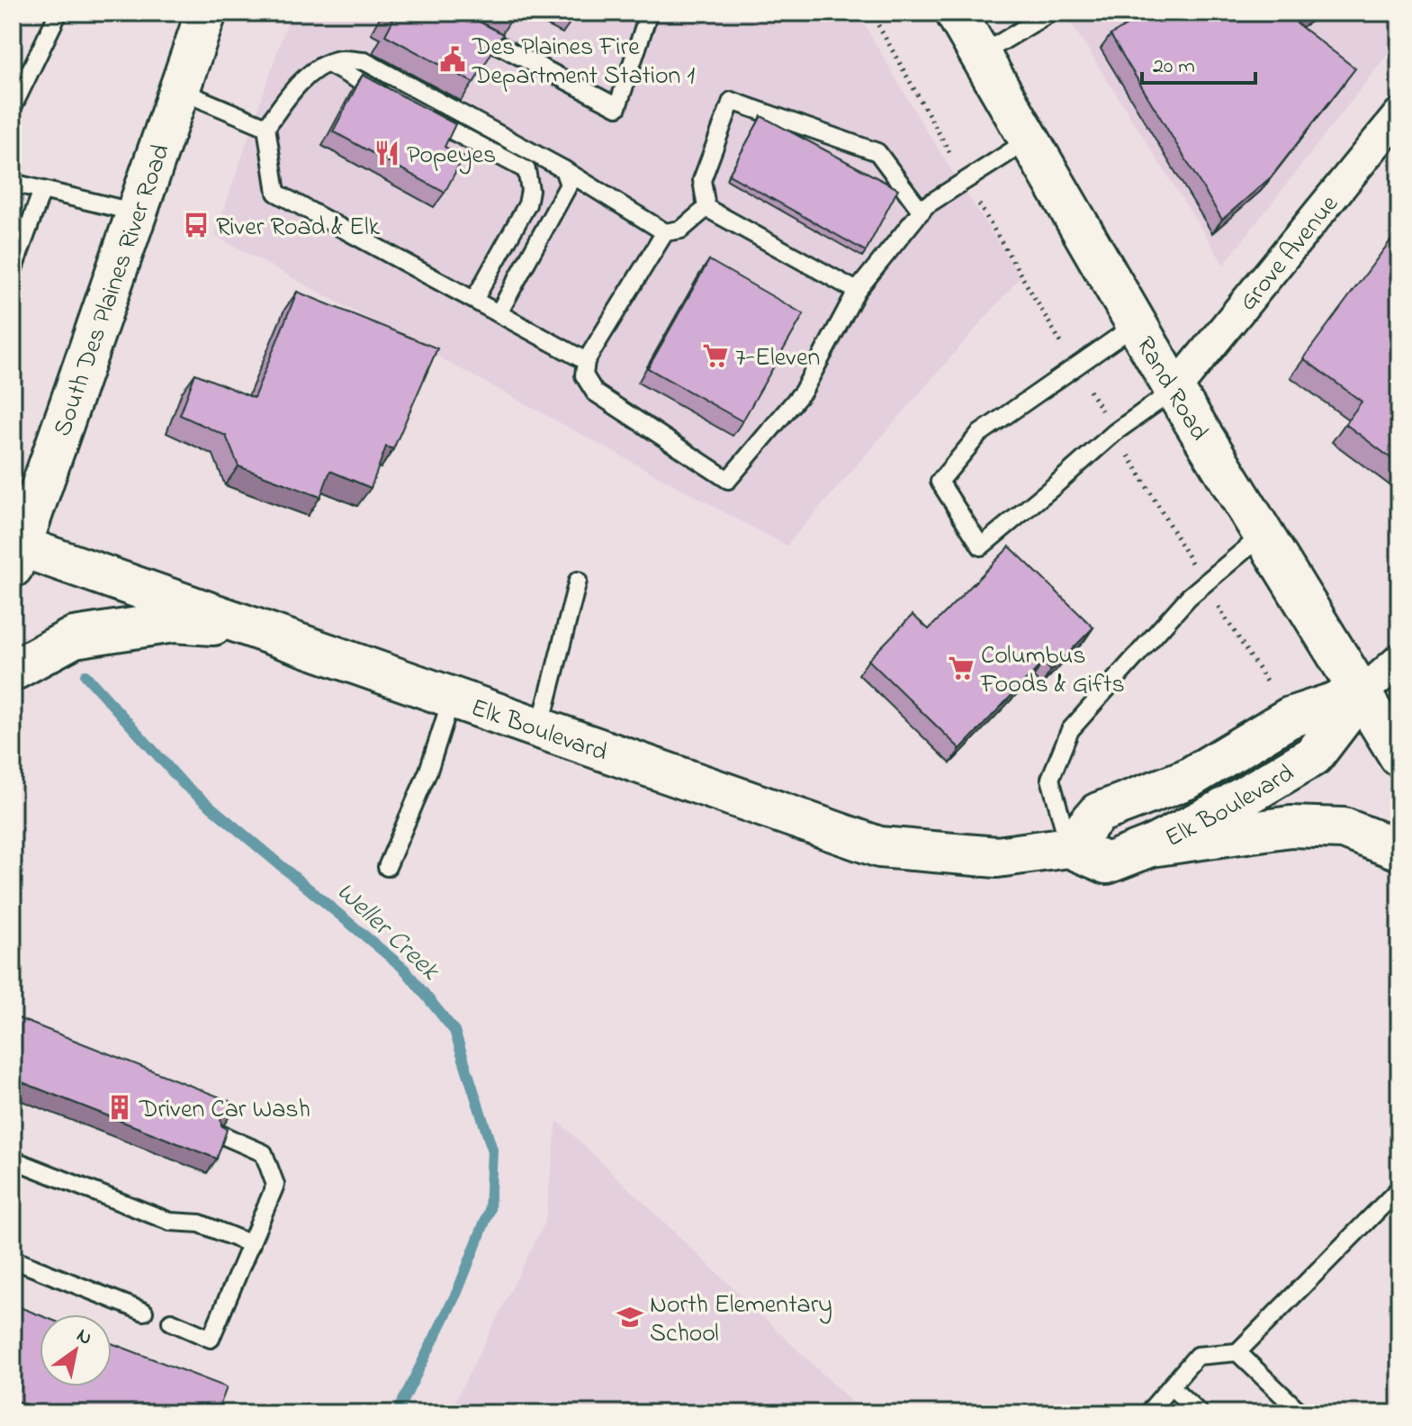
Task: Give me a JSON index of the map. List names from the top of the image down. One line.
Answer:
{"streets":{"main road":["South Des Plaines River Road","Rand Road","Elk Boulevard"],"street":["Grove Avenue"]},"crossings":[["Grove Avenue","Rand Road"],["South Des Plaines River Road","Elk Boulevard"],["Rand Road","Elk Boulevard"]],"water":["Weller Creek"],"places":{"public building":["Des Plaines Fire Department Station 1"],"restaurant":["Popeyes"],"bus stop":["River Road & Elk"],"supermarket":["7-Eleven","Columbus Foods & Gifts"],"building":["Driven Car Wash"],"school or university":["North Elementary School"]},"scale_bar":"20 m","north":"top right"}
